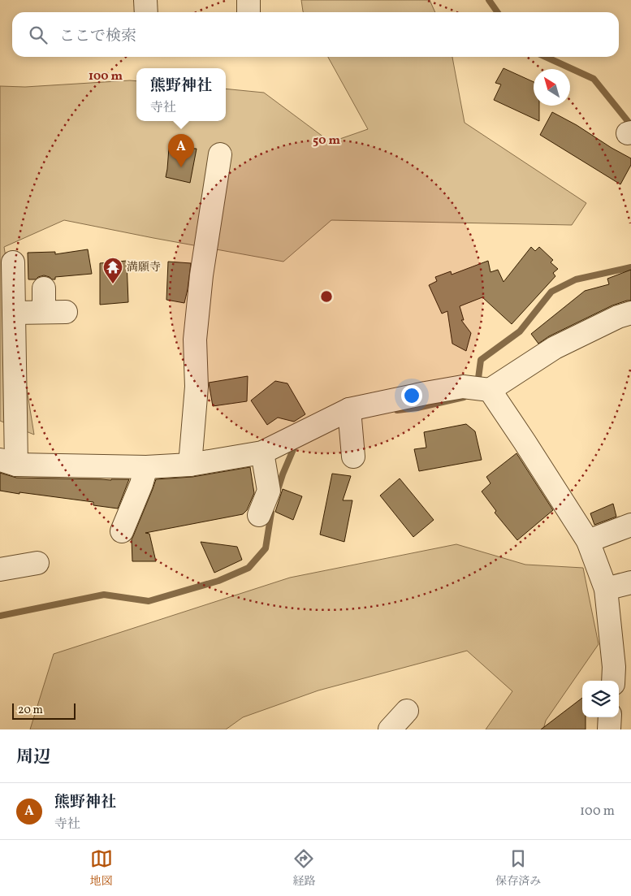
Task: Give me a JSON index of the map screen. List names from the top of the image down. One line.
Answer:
{"places":{"temple":["満願寺"]},"scale_bar":"20 m","north":"top left","page":{"search":"ここで検索","popup":["熊野神社","寺社"],"pins":"A","scale":"20 m","heading":"周辺","list":[{"mark":"A","name":"熊野神社","note":"寺社","value":"100 m"}],"nav":["地図","経路","保存済み"]},"rings":["100 m","50 m"]}
